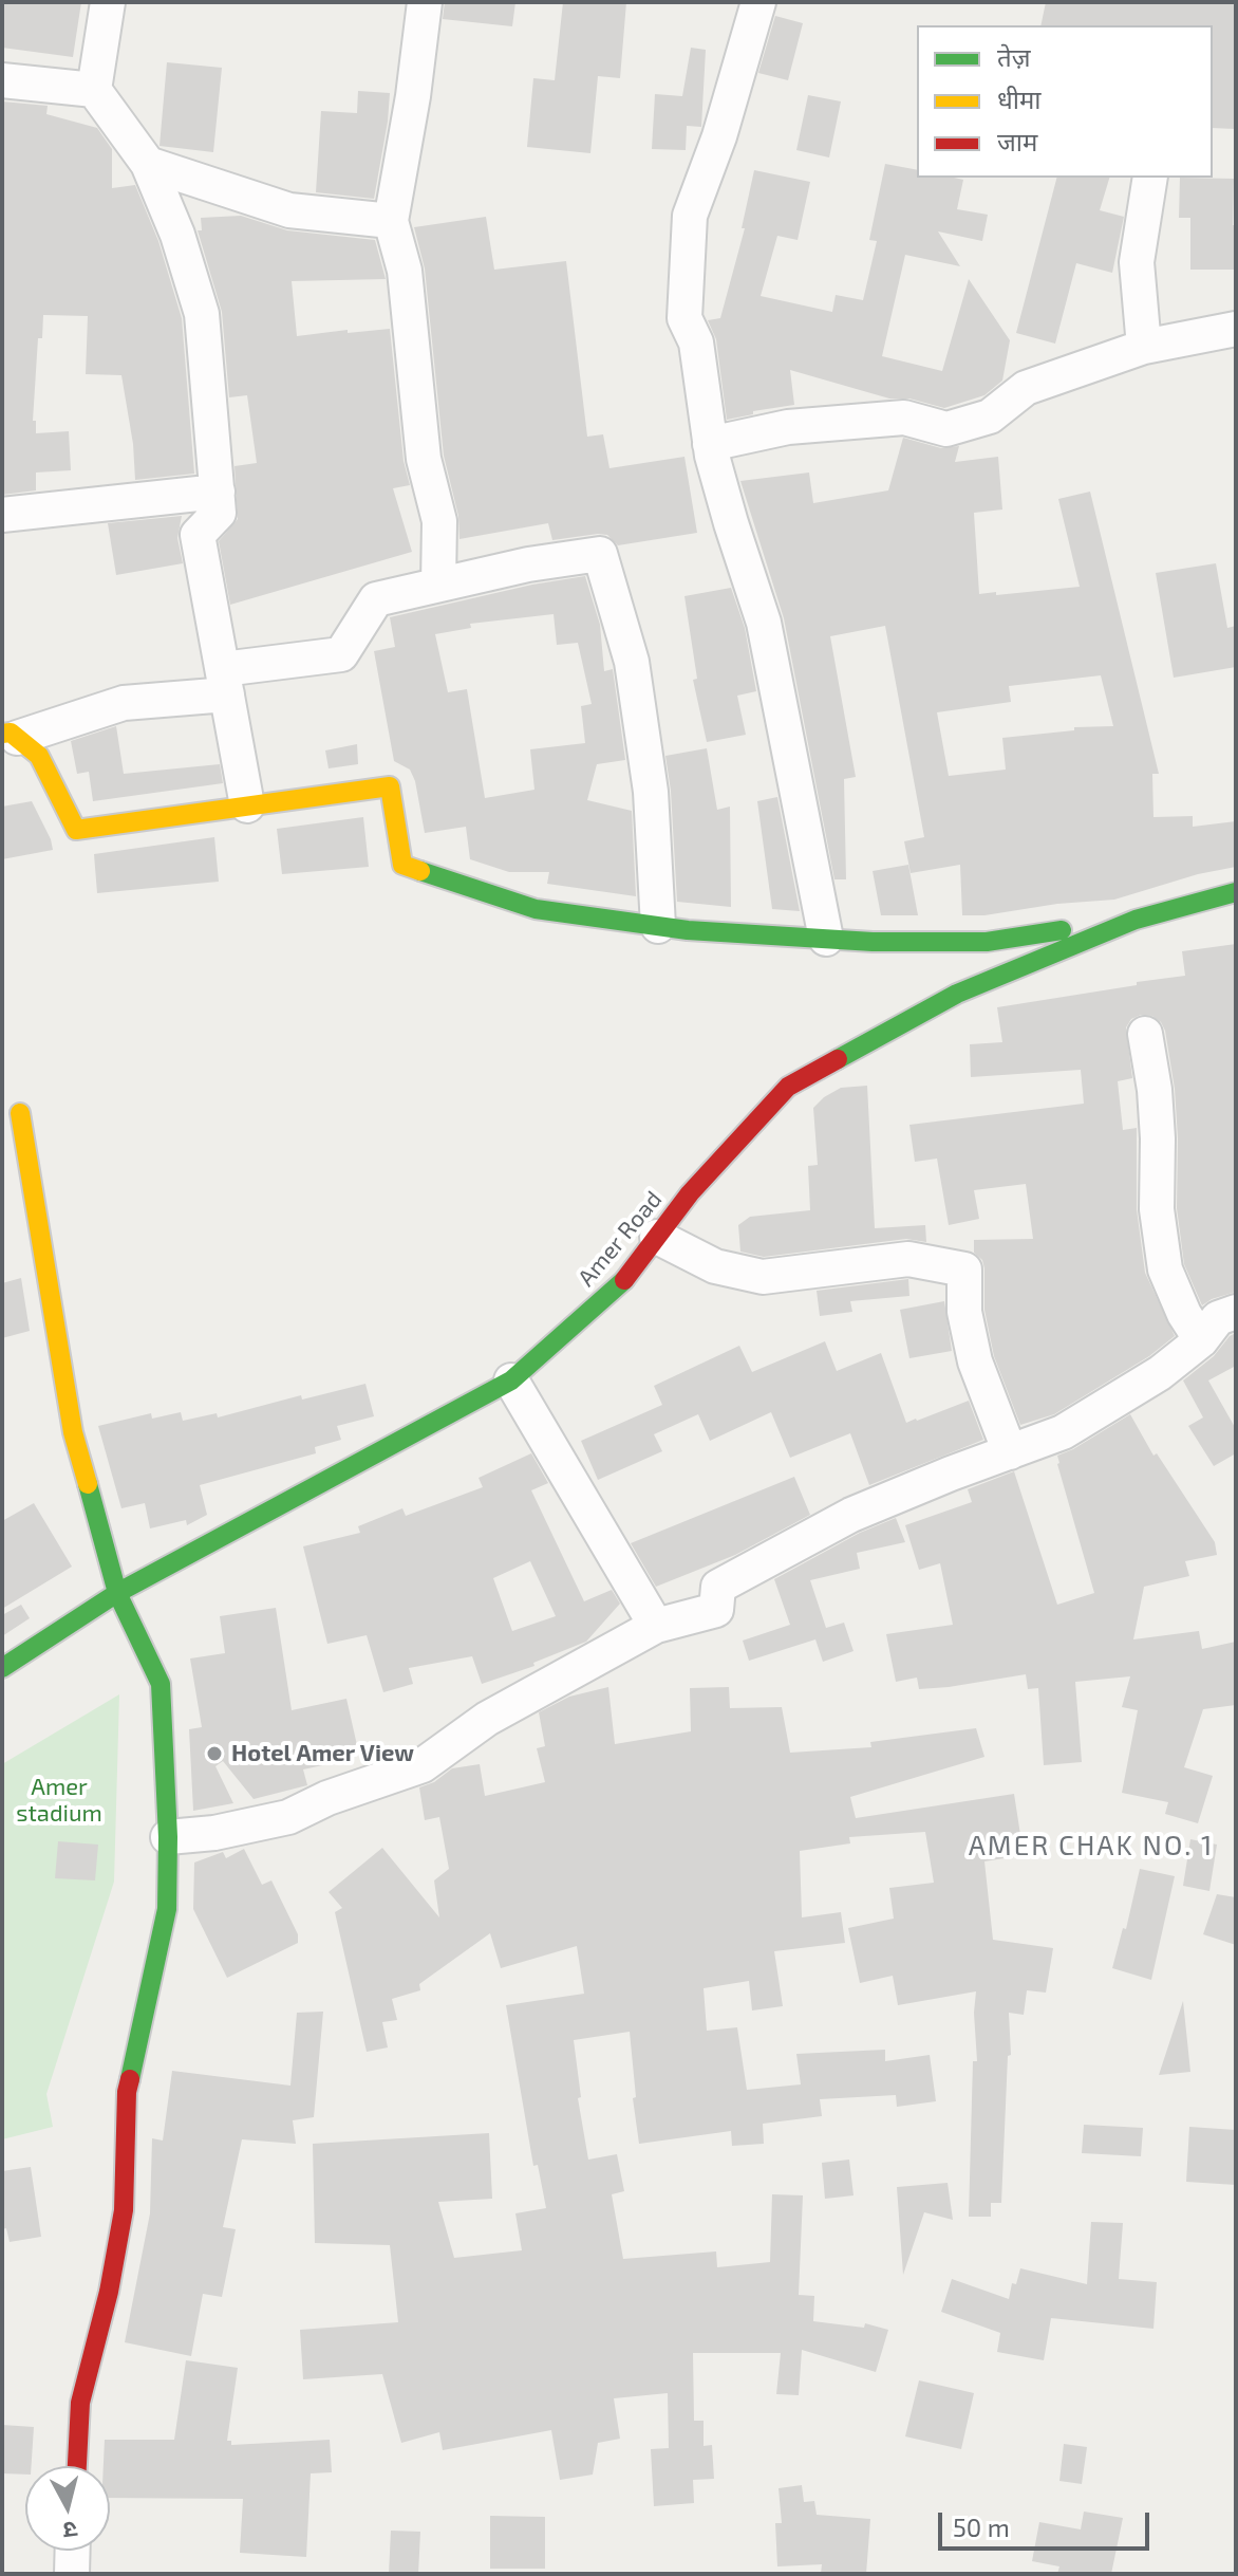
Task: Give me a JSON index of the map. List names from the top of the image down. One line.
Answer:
{"streets":{"street":["Amer Road"]},"districts":["AMER CHAK NO. 1"],"parks":["Amer stadium"],"places":["Hotel Amer View"],"legend":["तेज़","धीमा","जाम"],"scale_bar":"50 m","north":"bottom"}
